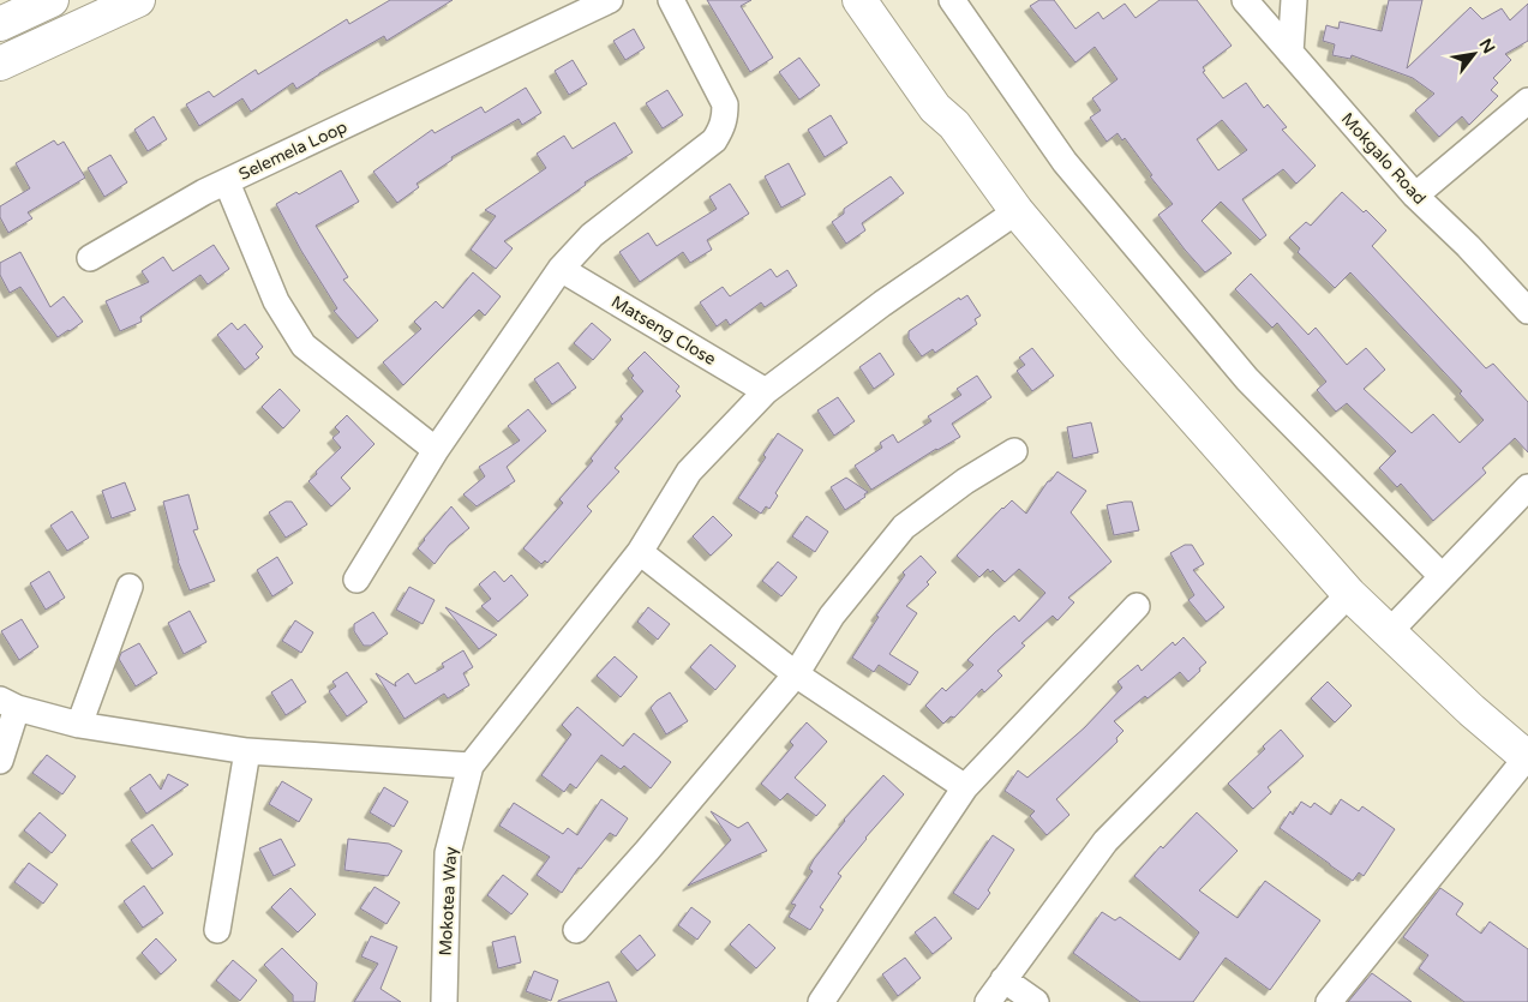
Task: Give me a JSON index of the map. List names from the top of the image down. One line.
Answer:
{"streets":{"street":["Selemela Loop","Mokgalo Road","Matseng Close","Mokotea Way"]},"north":"top right"}
